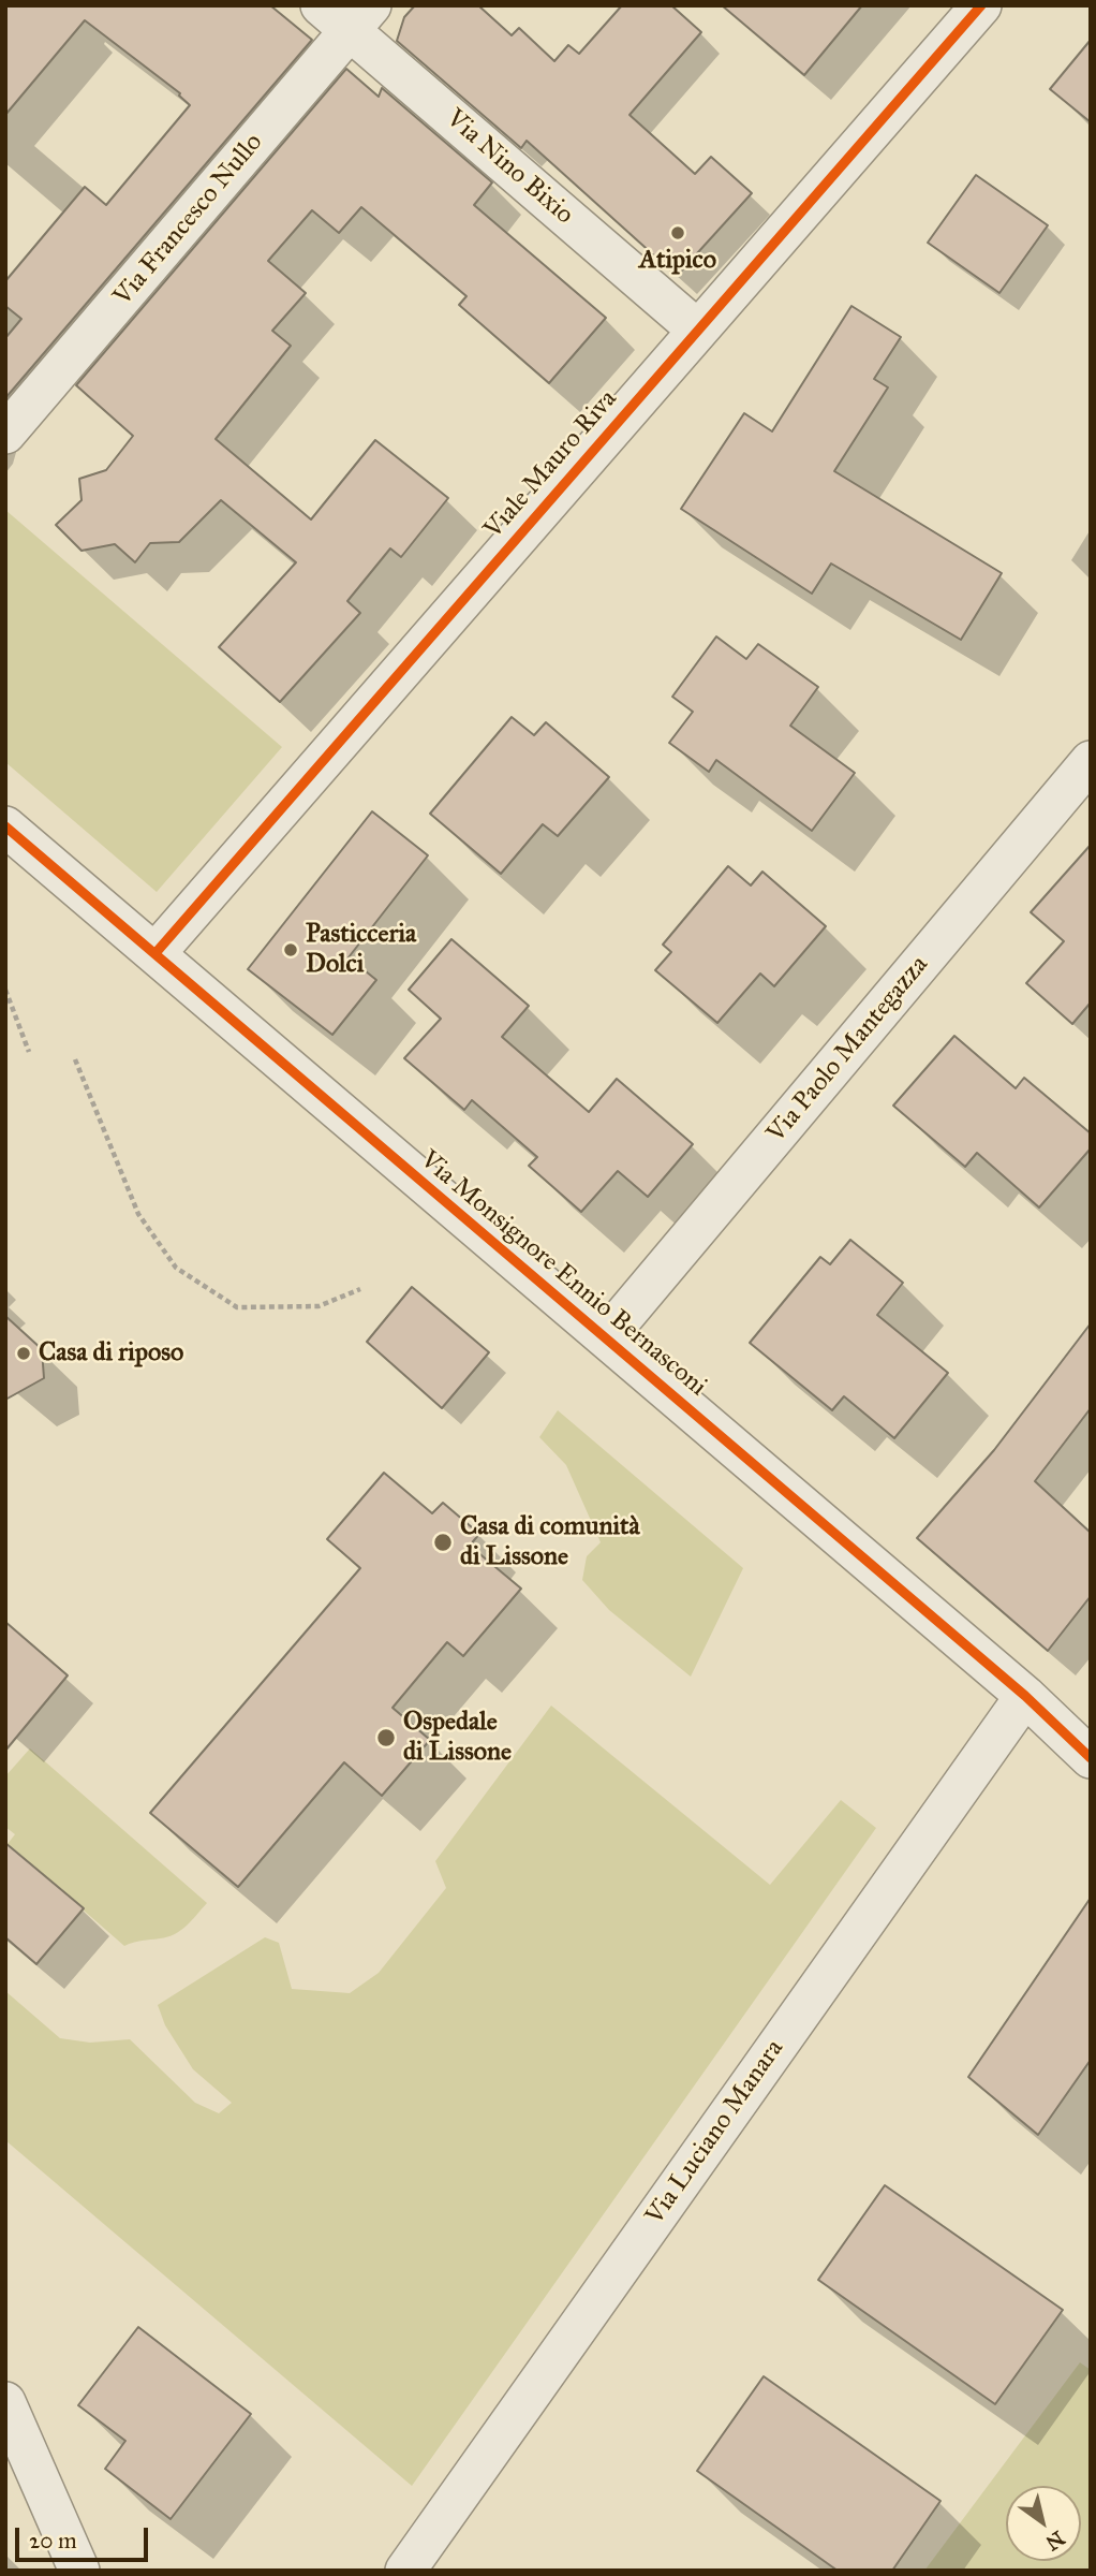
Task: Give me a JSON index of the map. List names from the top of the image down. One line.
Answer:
{"streets":{"street":["Via Nino Bixio","Via Francesco Nullo","Viale Mauro Riva","Via Paolo Mantegazza","Via Monsignore Ennio Bernasconi","Via Luciano Manara"]},"crossings":[["Via Nino Bixio","Via Francesco Nullo"],["Via Nino Bixio","Viale Mauro Riva"],["Viale Mauro Riva","Via Monsignore Ennio Bernasconi"],["Via Paolo Mantegazza","Via Monsignore Ennio Bernasconi"],["Via Monsignore Ennio Bernasconi","Via Luciano Manara"]],"places":["Atipico","Pasticceria Dolci","Casa di riposo","Casa di comunità di Lissone","Ospedale di Lissone"],"scale_bar":"20 m","north":"bottom right"}
